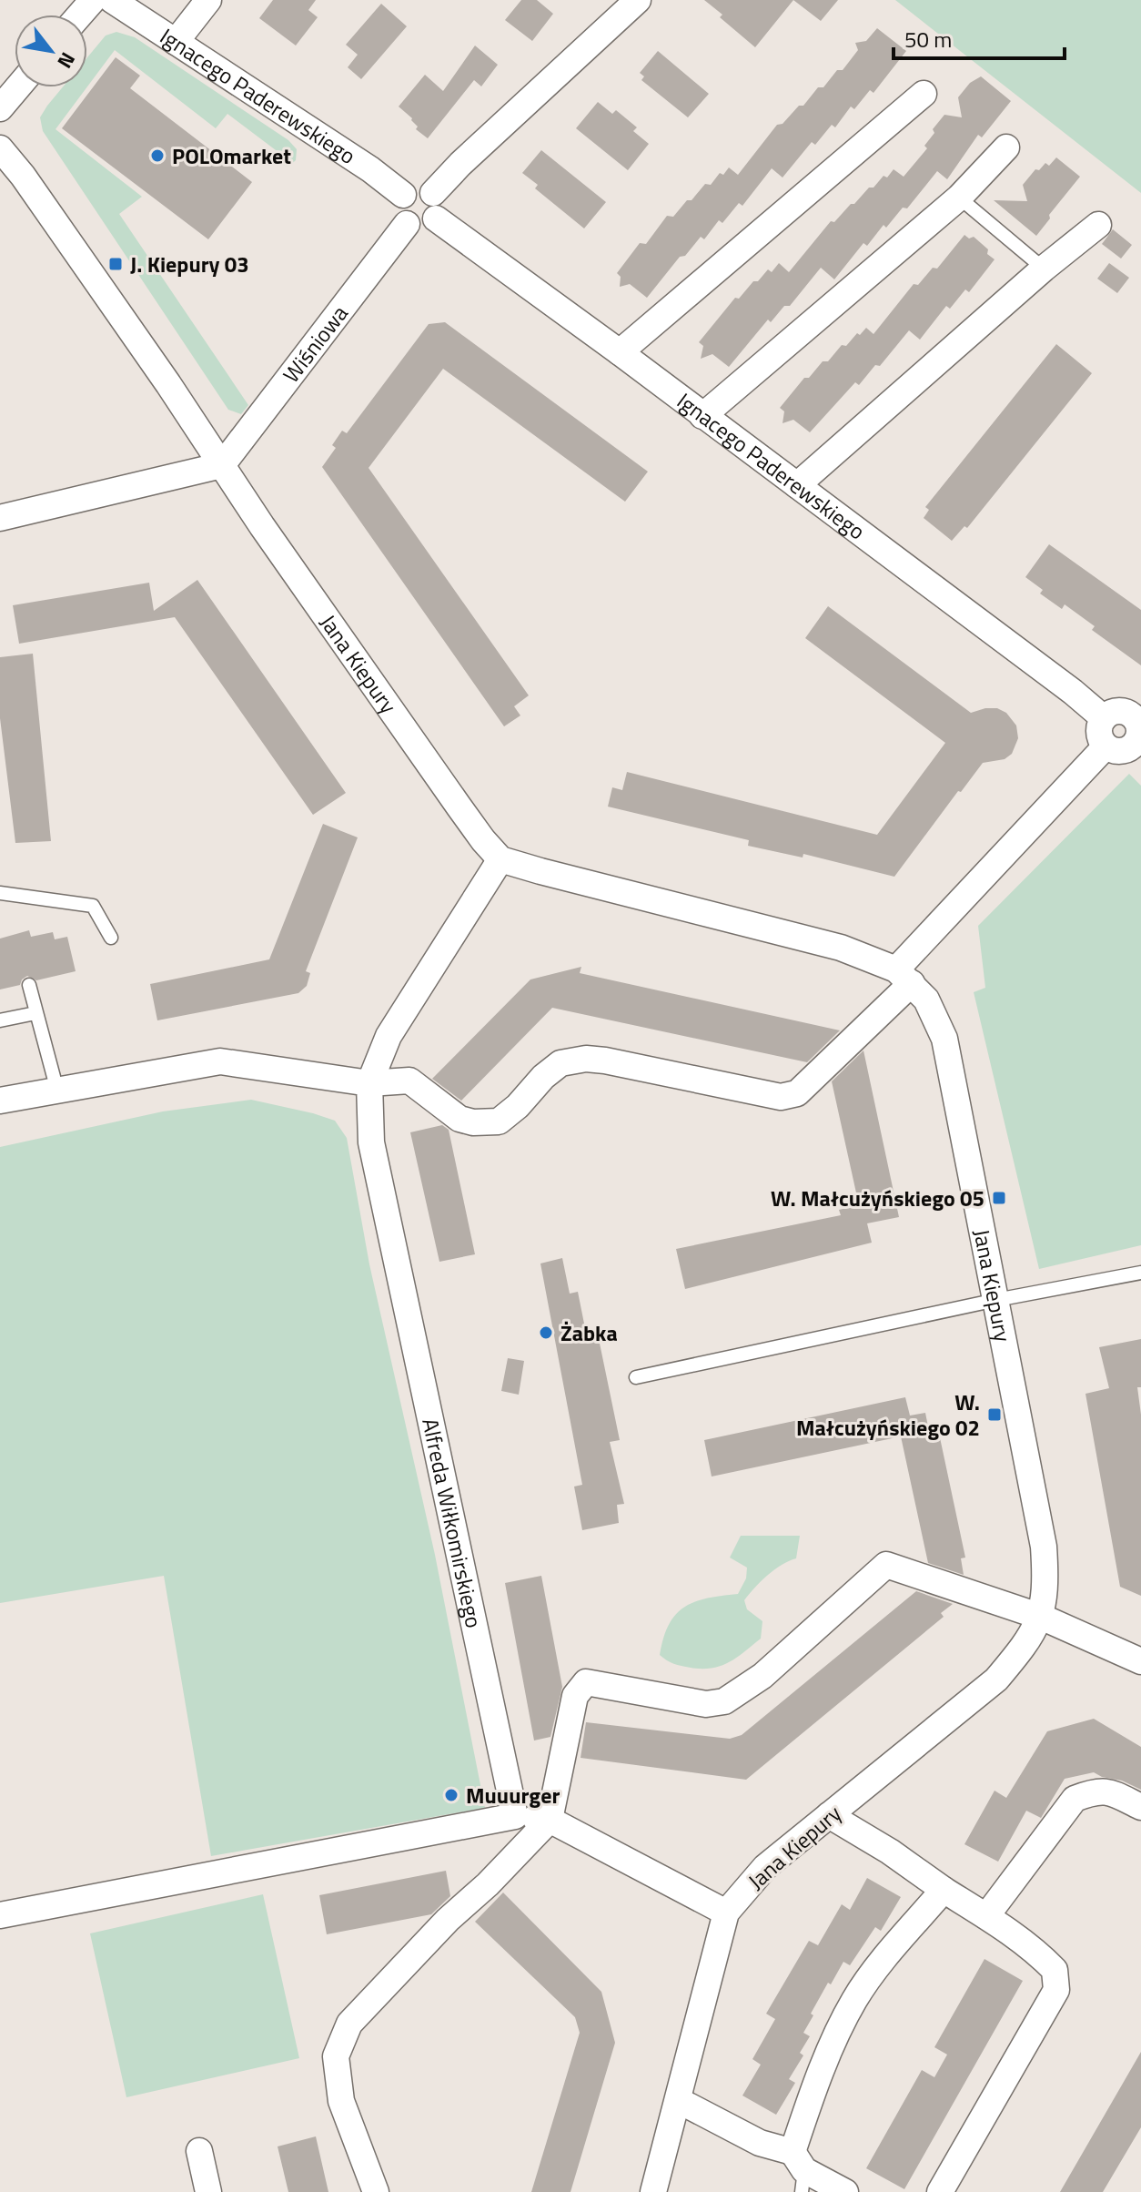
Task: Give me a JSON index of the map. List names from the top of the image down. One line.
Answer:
{"streets":{"street":["Ignacego Paderewskiego","Wiśniowa","Jana Kiepury","Alfreda Wiłkomirskiego"]},"crossings":[["Ignacego Paderewskiego","Wiśniowa"],["Wiśniowa","Jana Kiepury"]],"places":{"other":["POLOmarket","Żabka","Muuurger"],"transit":["J. Kiepury 03","W. Małcużyńskiego 05","W. Małcużyńskiego 02"]},"scale_bar":"50 m","north":"bottom right"}
